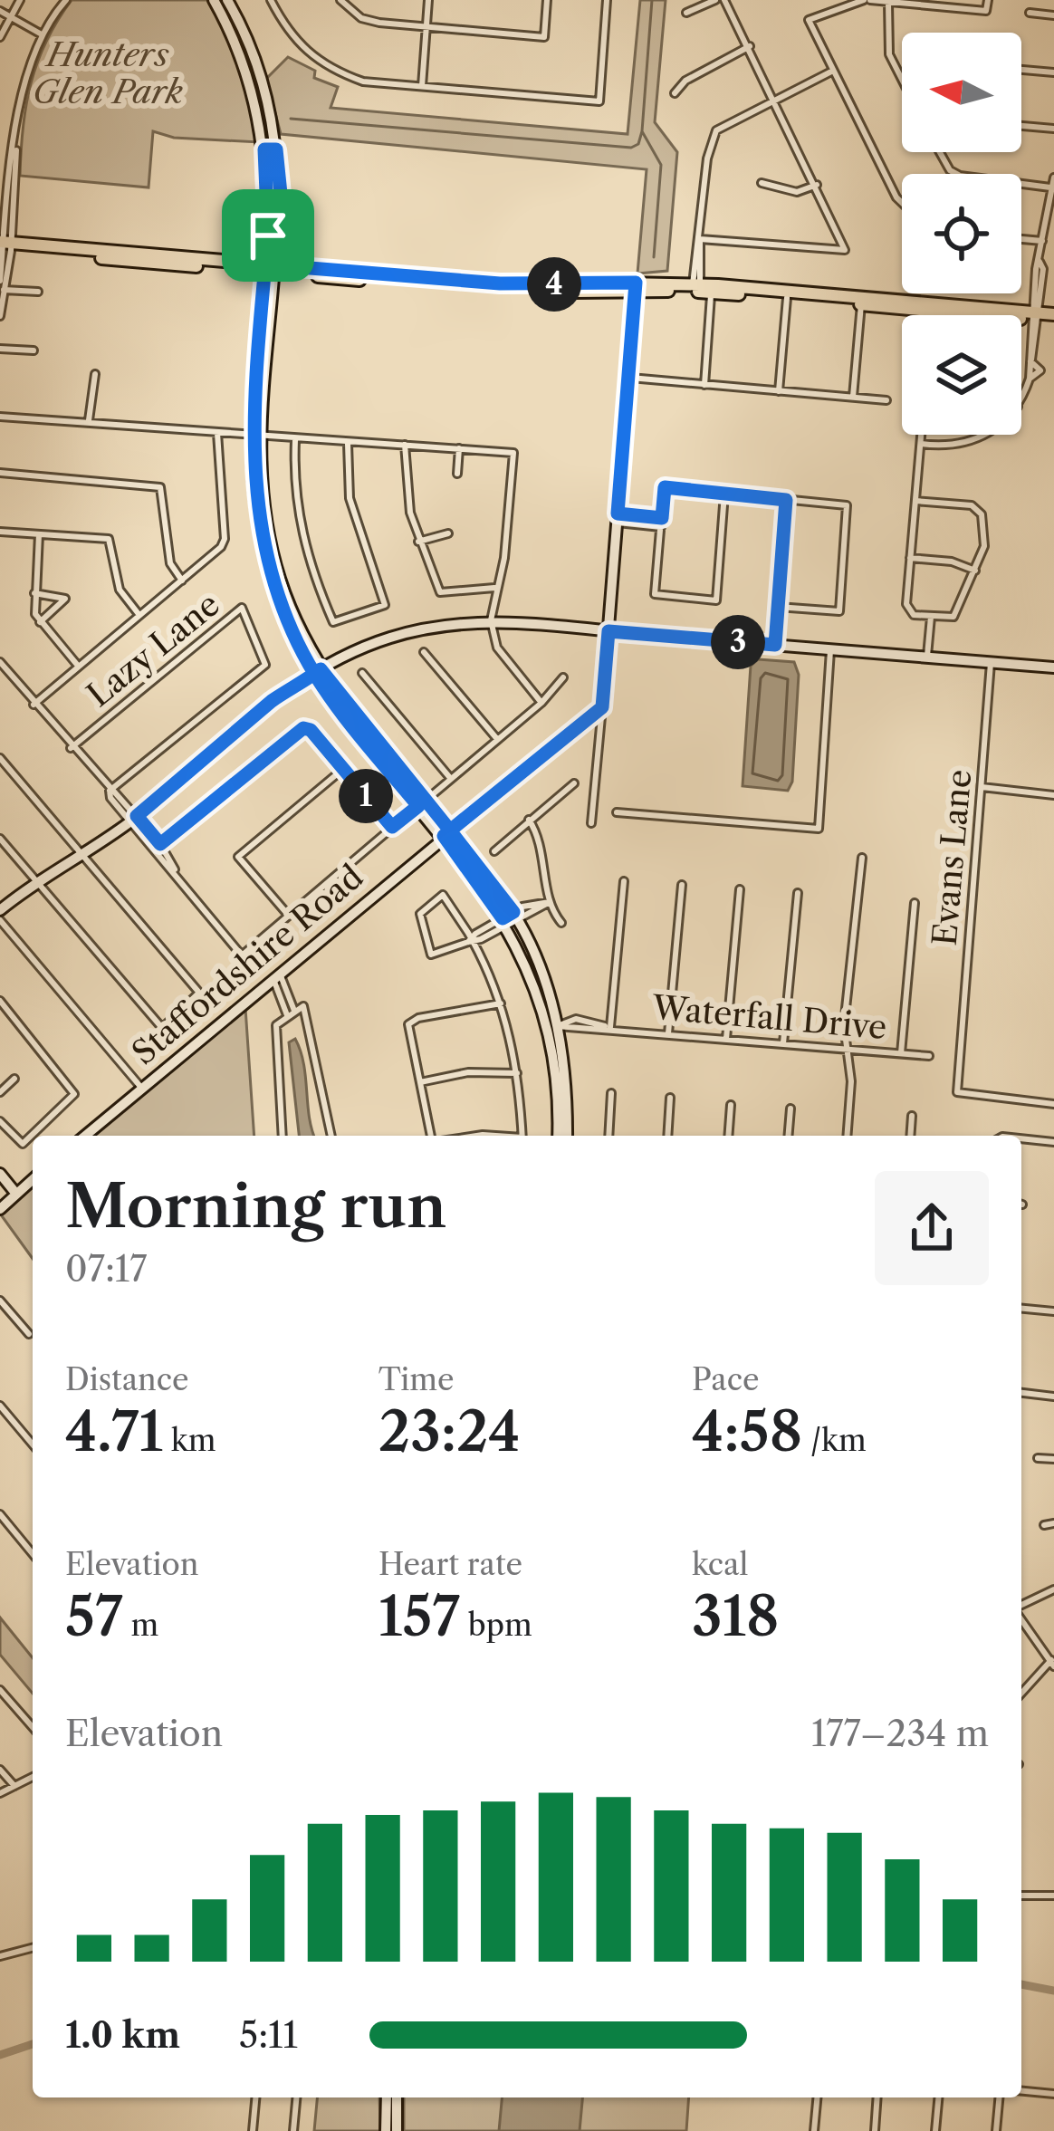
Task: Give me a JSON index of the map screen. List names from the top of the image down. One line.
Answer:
{"streets":{"main road":["Staffordshire Road"],"street":["Lazy Lane","Evans Lane","Waterfall Drive"]},"parks":["Hunters Glen Park"],"north":"left","page":{"pins":["4","3","1"],"heading":["Morning run","07:17"],"stats":[["Distance","4.71 km"],["Time","23:24"],["Pace","4:58 /km"],["Elevation","57 m"],["Heart rate","157 bpm"],["kcal","318"]],"chart":["Elevation","177–234 m"],"list":[{"name":"1.0 km","note":"5:11"}]}}
